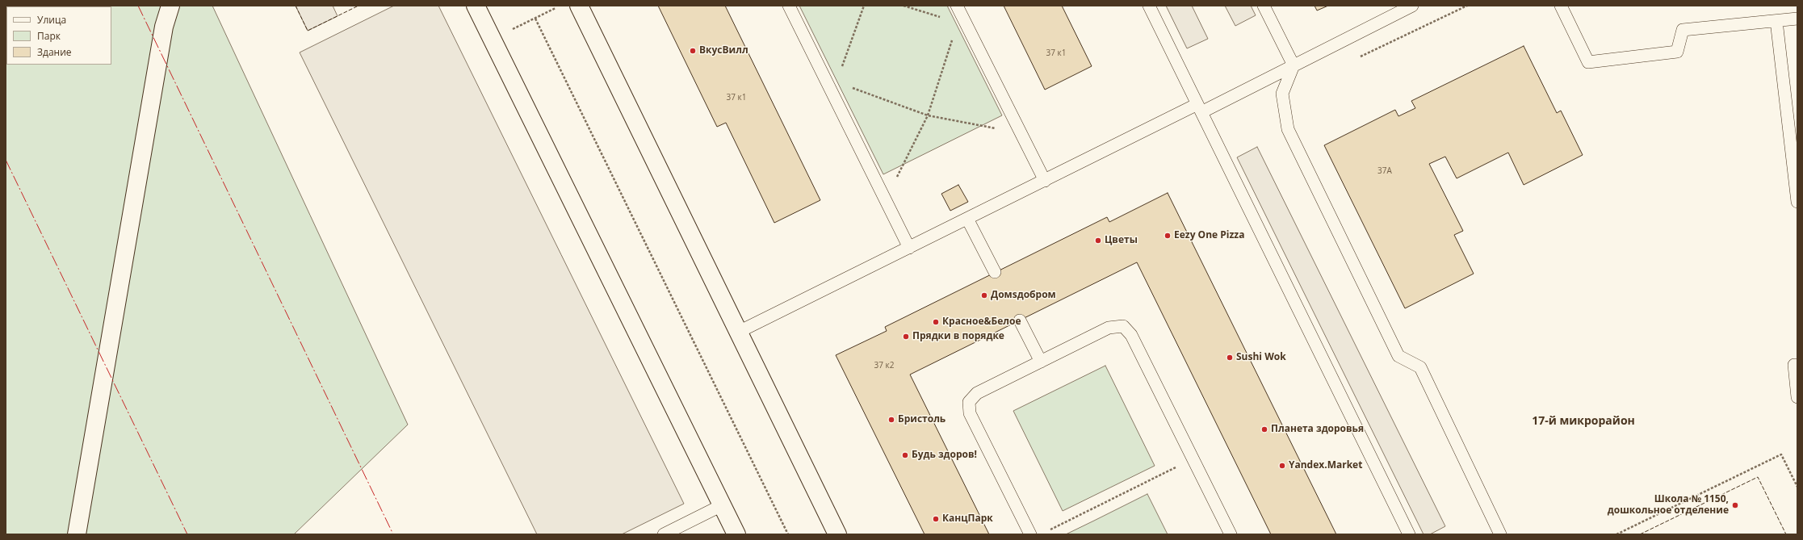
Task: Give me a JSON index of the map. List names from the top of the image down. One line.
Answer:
{"districts":["17-й микрорайон"],"places":["ВкусВилл","Eezy One Pizza","Цветы","Домsдобром","Красное&Белое","Прядки в порядке","Sushi Wok","Бристоль","Планета здоровья","Будь здоров!","Yandex.Market","Школа № 1150, дошкольное отделение","КанцПарк"],"house_numbers":["37 к1","37 к1","37А","37 к2"],"legend":["Улица","Парк","Здание"]}
